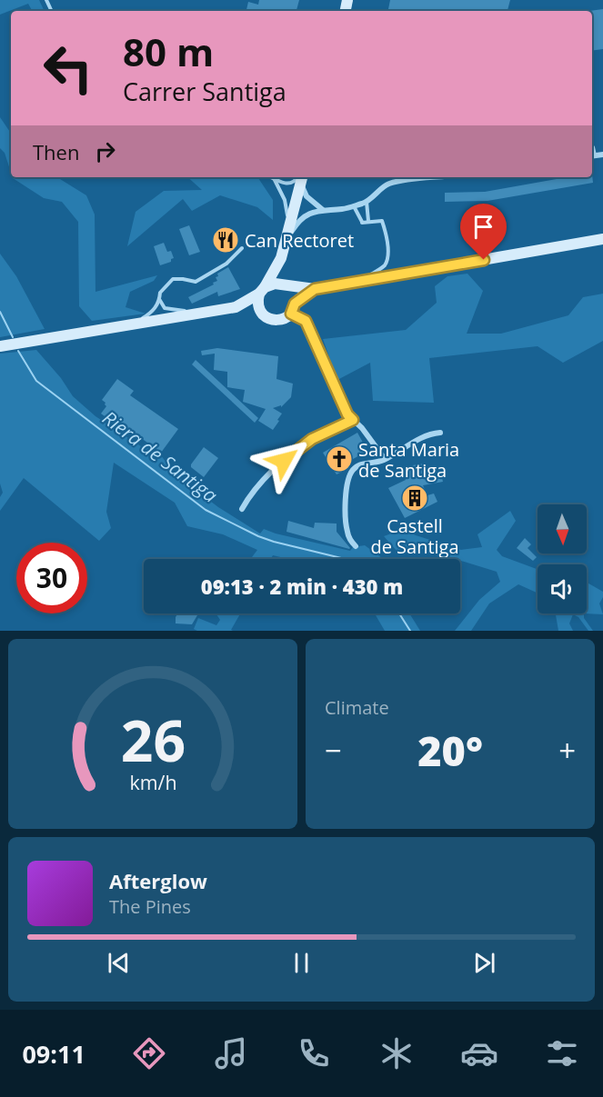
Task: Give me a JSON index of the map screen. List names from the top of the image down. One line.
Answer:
{"water":["Riera de Santiga"],"places":{"restaurant":["Can Rectoret"],"church":["Santa Maria de Santiga"],"building":["Castell de Santiga"]},"north":"bottom","page":{"turn":["80 m","Carrer Santiga"],"then":"Then","limit":"30","trip":"09:13 · 2 min · 430 m","tile":"Climate","heat":["−","20°","+"],"song":["Afterglow","The Pines"],"tabs":"09:11","gauge":["26","km/h"]}}
